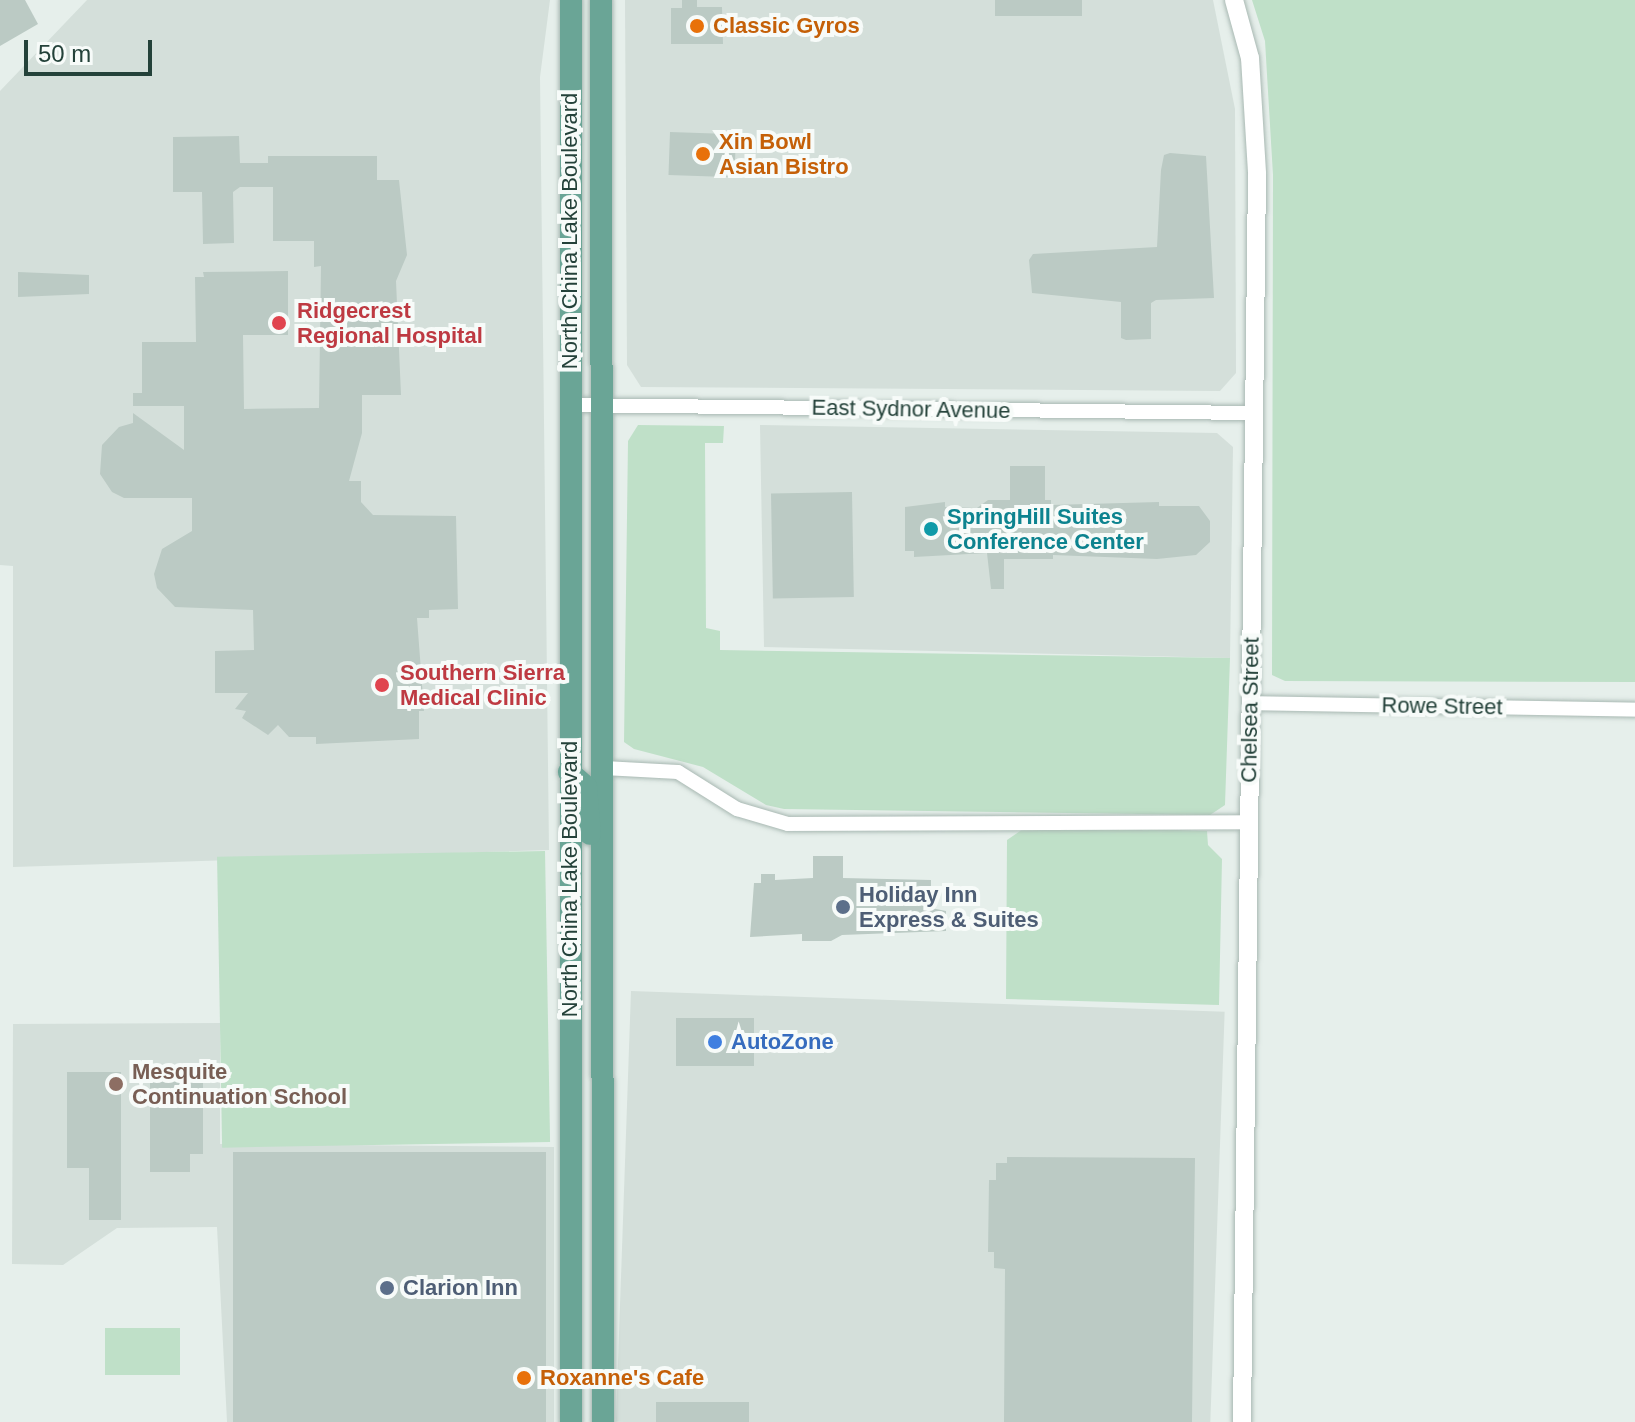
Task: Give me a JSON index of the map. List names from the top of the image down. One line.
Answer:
{"streets":{"main road":["North China Lake Boulevard"],"street":["East Sydnor Avenue","Rowe Street","Chelsea Street"]},"crossings":[["North China Lake Boulevard","East Sydnor Avenue"],["East Sydnor Avenue","Chelsea Street"],["Rowe Street","Chelsea Street"]],"places":["Classic Gyros","Xin Bowl Asian Bistro","Ridgecrest Regional Hospital","SpringHill Suites Conference Center","Southern Sierra Medical Clinic","Holiday Inn Express & Suites","AutoZone","Mesquite Continuation School","Clarion Inn","Roxanne's Cafe"],"scale_bar":"50 m"}
